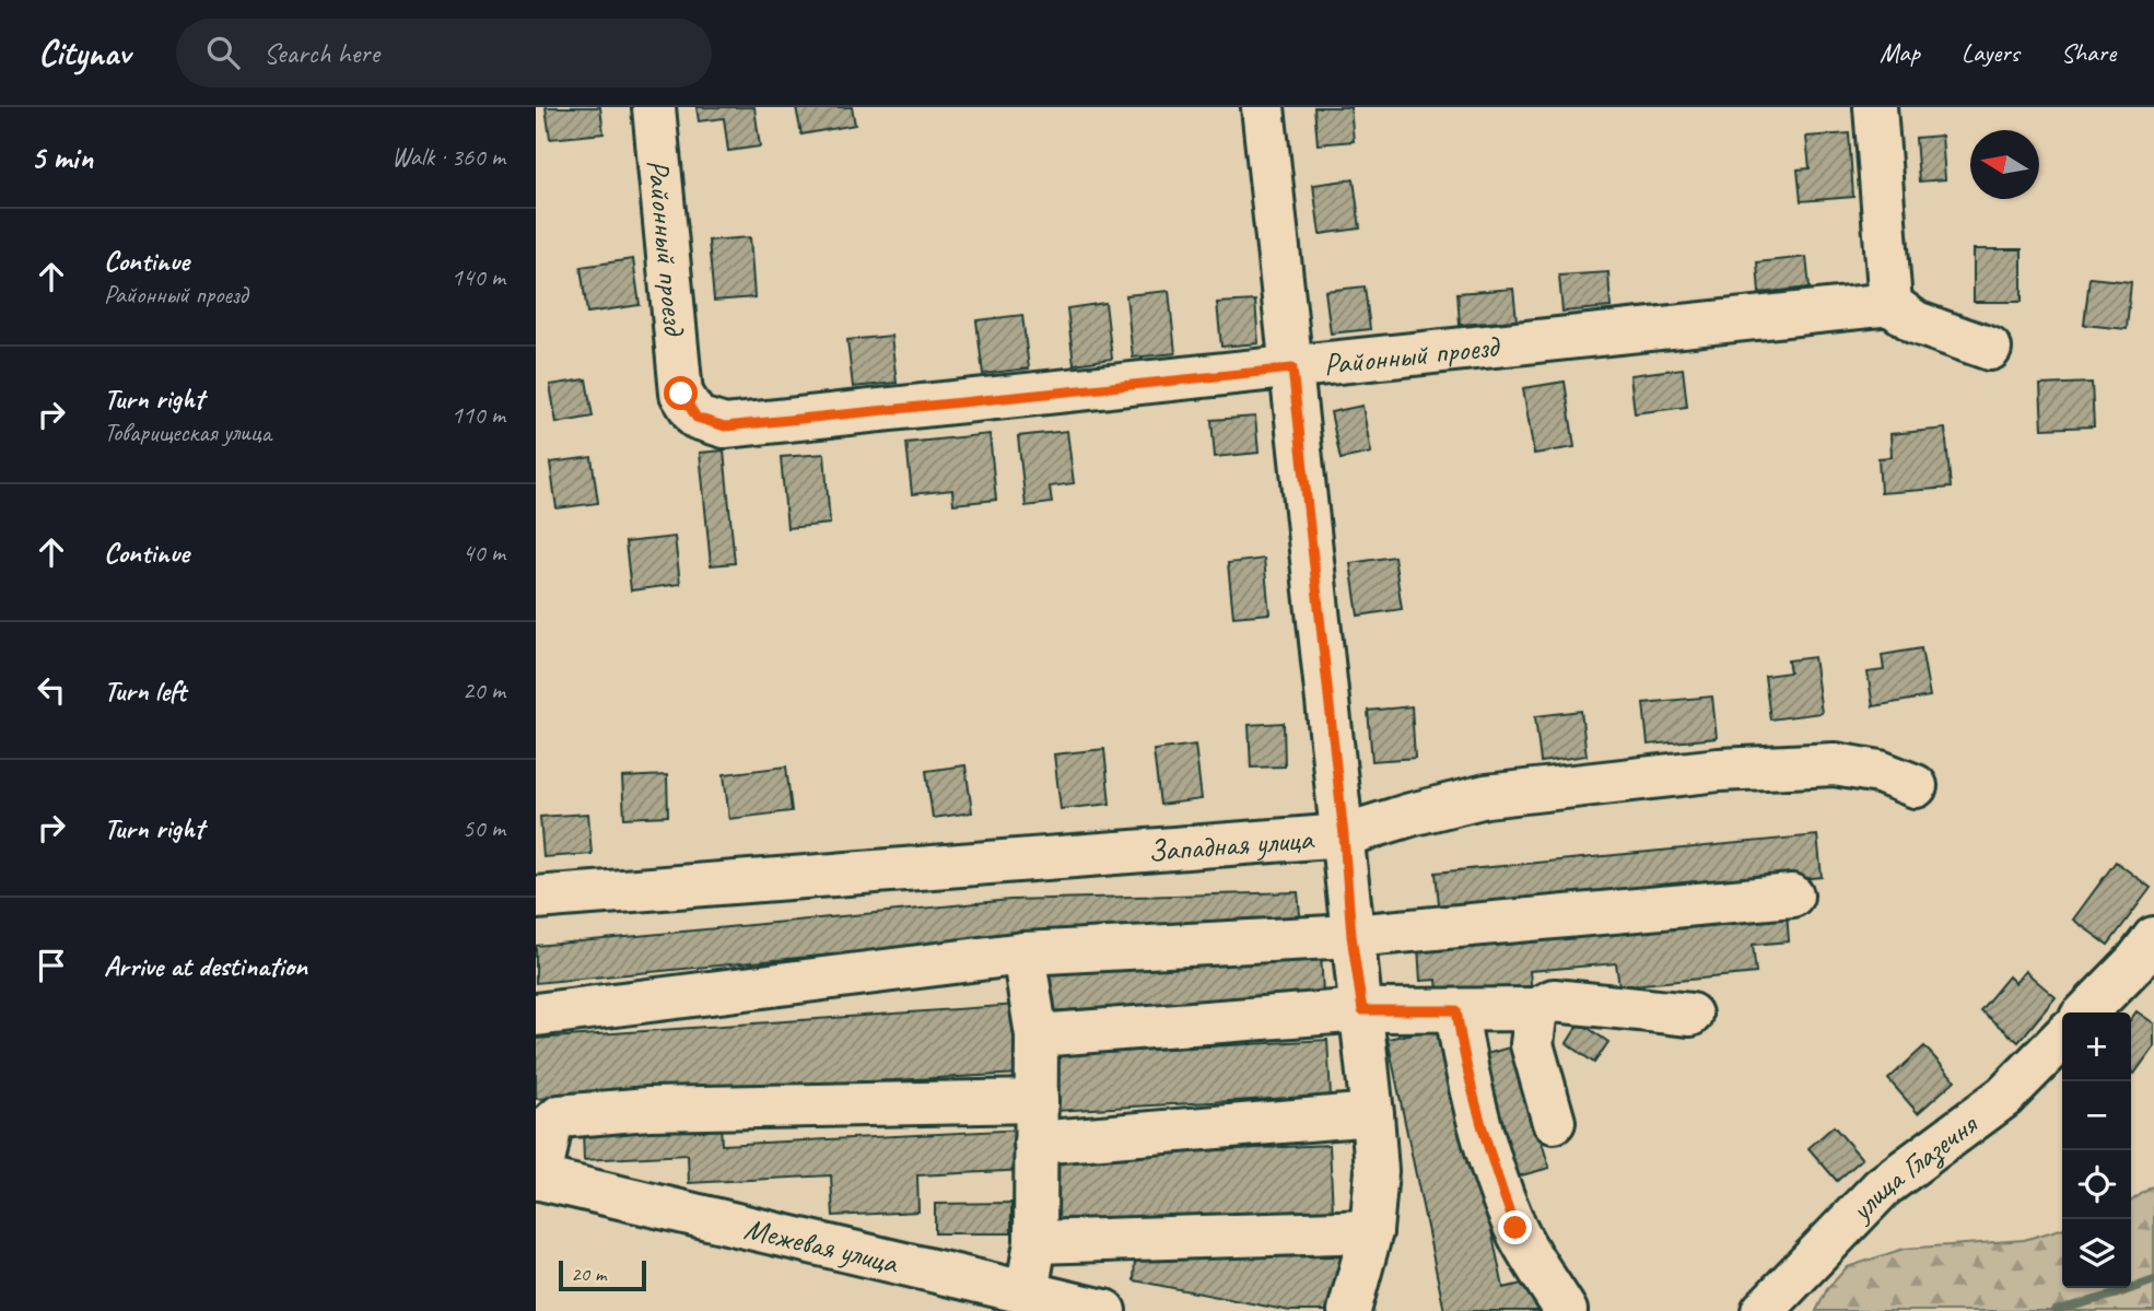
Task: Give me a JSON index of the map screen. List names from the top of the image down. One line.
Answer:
{"streets":{"street":["Районный проезд","Западная улица","улица Глазечня","Межевая улица"]},"scale_bar":"20 m","north":"left","page":{"header":"Citynav","search":"Search here","nav":["Map","Layers","Share"],"heading":["5 min","Walk · 360 m"],"list":[["Continue","Районный проезд","140 m"],["Turn right","Товарищеская улица","110 m"],["Continue","40 m"],["Turn left","20 m"],["Turn right","50 m"],"Arrive at destination"],"map_buttons":["+","−"],"scale":"20 m"}}
